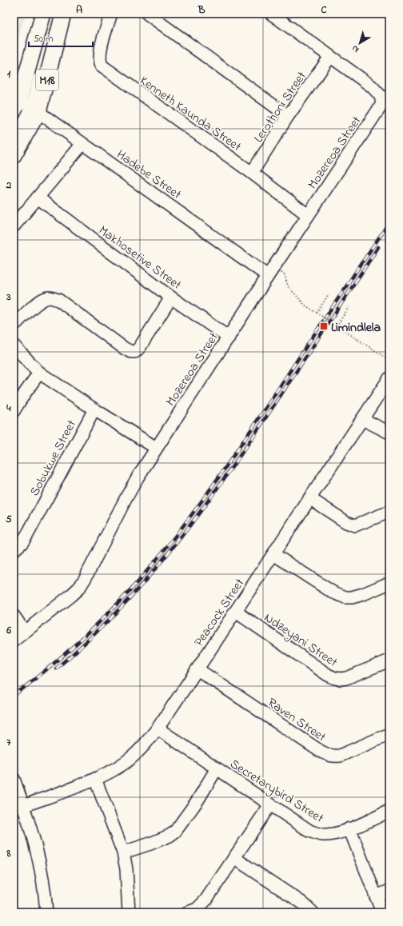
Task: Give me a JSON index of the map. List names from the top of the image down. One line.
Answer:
{"streets":{"main road":["M18"],"street":["Lerothoni Street","Kenneth Kaunda Street","Mozereoa Street","Hadebe Street","Makhosetive Street","Sobukwe Street","Peacock Street","Ndzeyani Street","Raven Street","Secretarybird Street"]},"crossings":[["M18","Hadebe Street"],["Lerothoni Street","Kenneth Kaunda Street"],["Lerothoni Street","Mozereoa Street"],["Kenneth Kaunda Street","Mozereoa Street"],["Mozereoa Street","Hadebe Street"],["Mozereoa Street","Makhosetive Street"],["Peacock Street","Ndzeyani Street"],["Peacock Street","Raven Street"],["Peacock Street","Secretarybird Street"]],"places":{"transit":["Limindlela"]},"scale_bar":"50 m","north":"bottom left","grid":{"columns":["A","B","C"],"rows":["1","2","3","4","5","6","7","8"]}}
